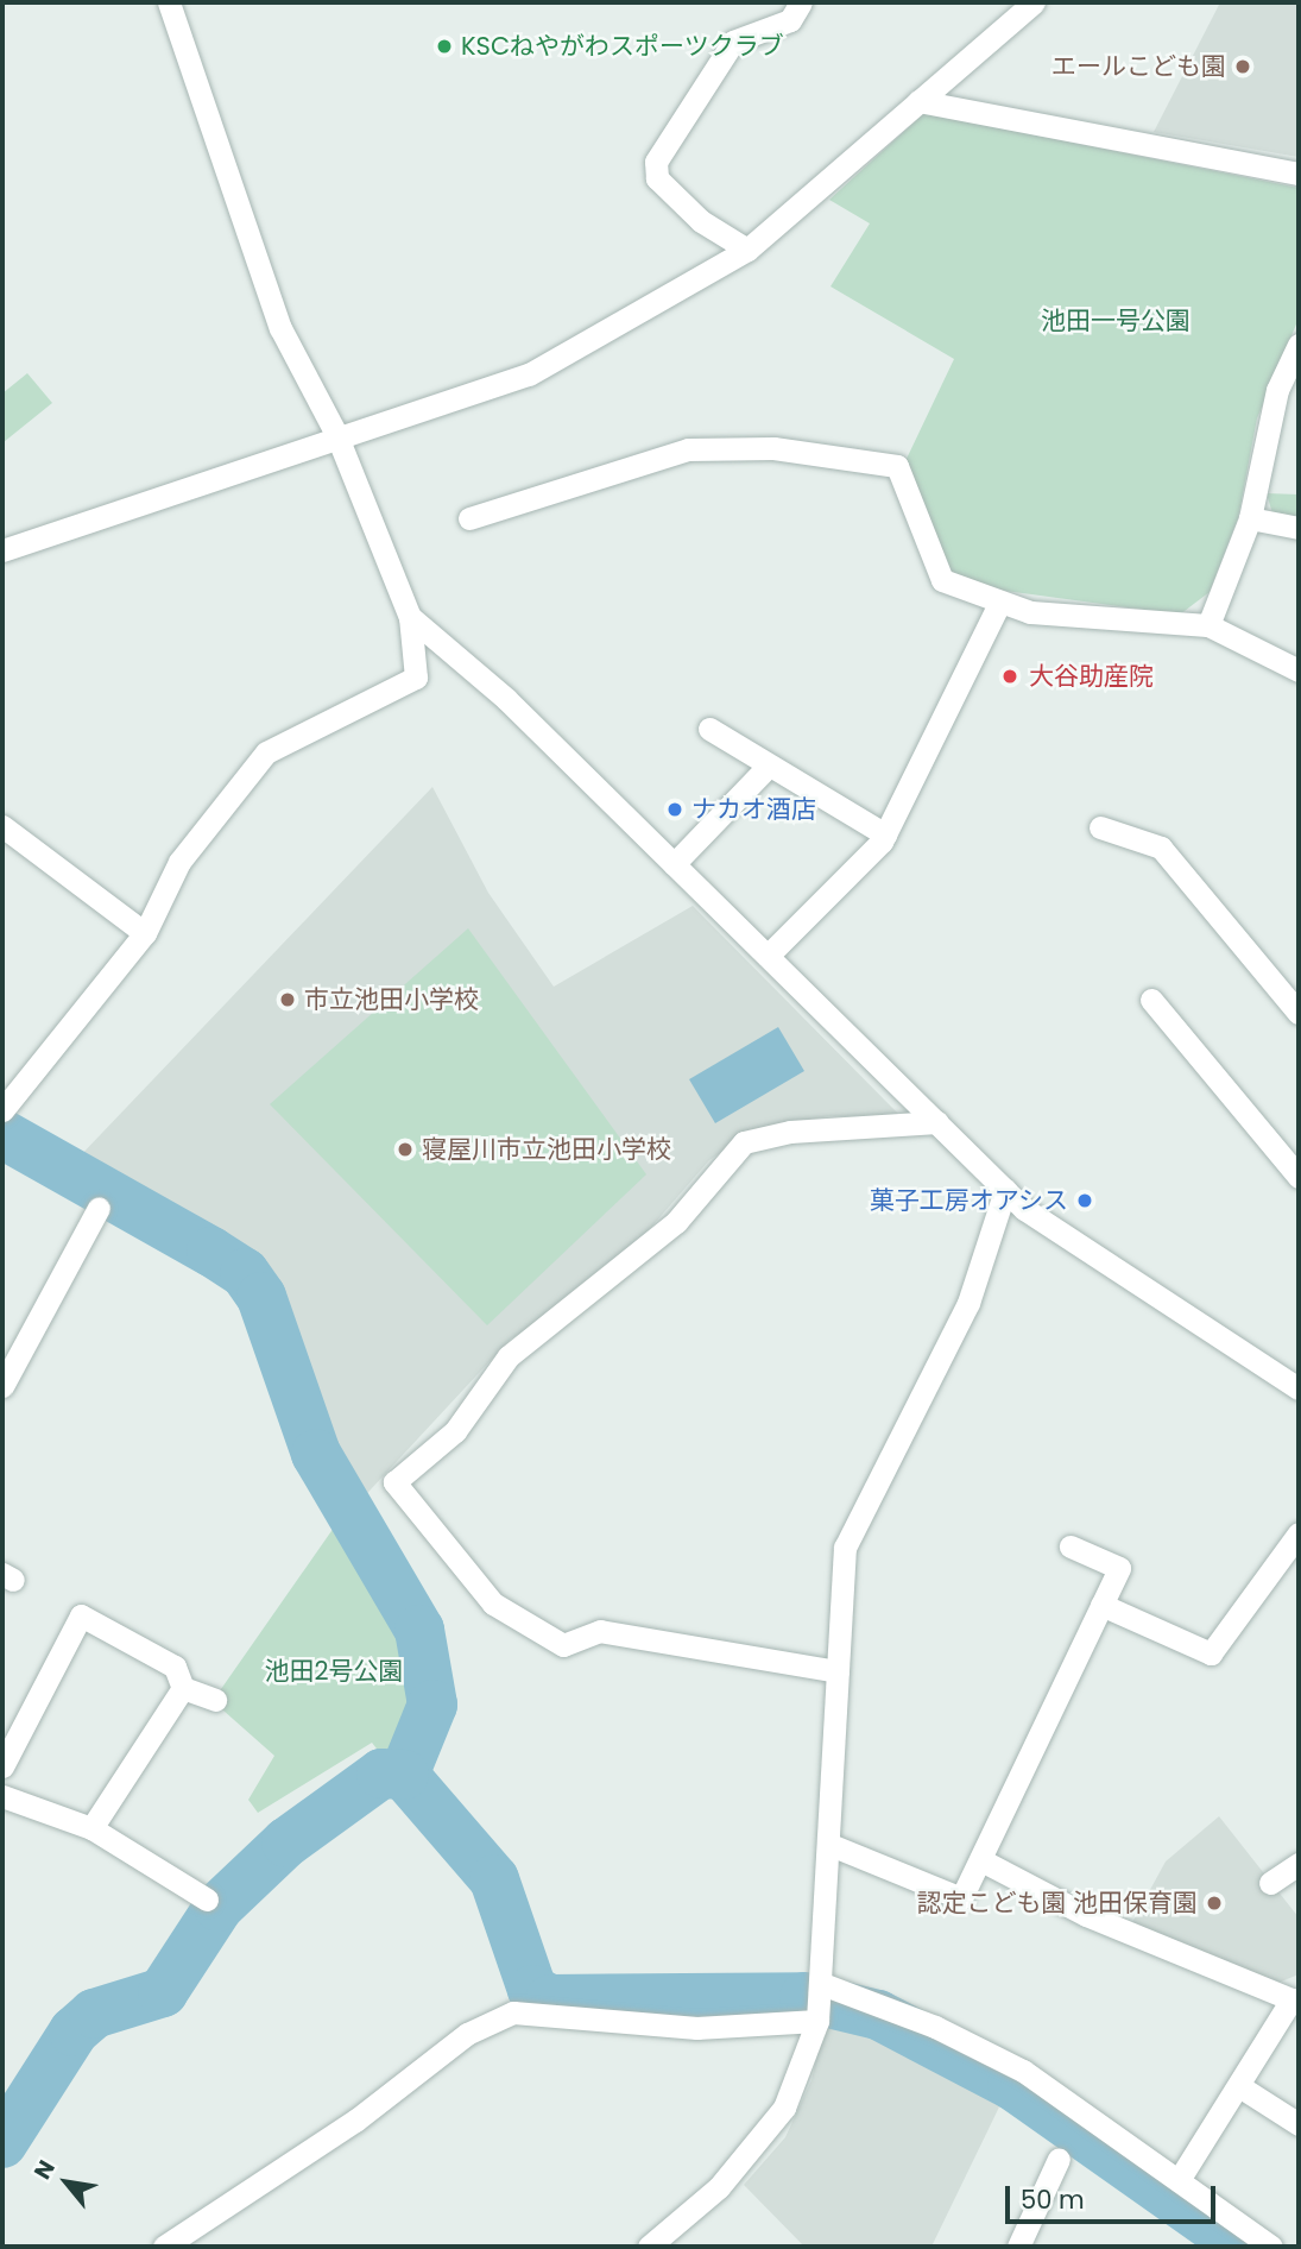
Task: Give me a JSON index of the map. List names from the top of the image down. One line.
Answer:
{"parks":["池田一号公園","池田2号公園"],"places":["KSCねやがわスポーツクラブ","エールこども園","大谷助産院","ナカオ酒店","市立池田小学校","寝屋川市立池田小学校","菓子工房オアシス","認定こども園 池田保育園"],"scale_bar":"50 m","north":"top left"}
